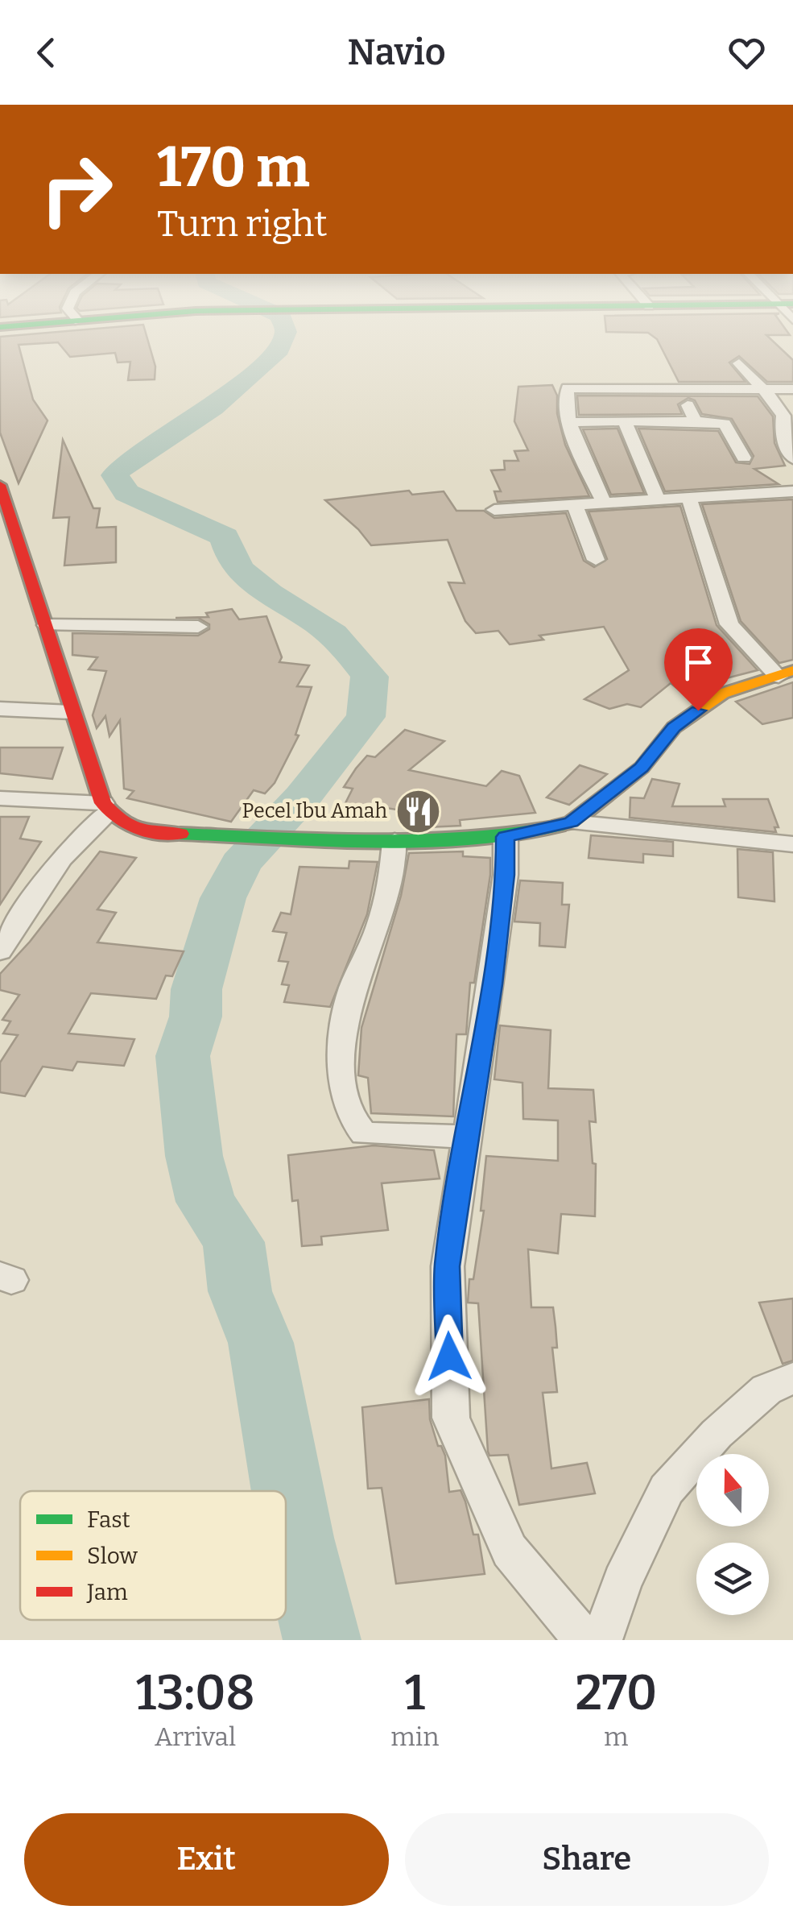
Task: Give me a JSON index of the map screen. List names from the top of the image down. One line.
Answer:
{"places":{"restaurant":["Pecel Ibu Amah"]},"legend":["Fast","Slow","Jam"],"north":"top","page":{"header":"Navio","turn":["170 m","Turn right"],"eta":["13:08","Arrival","1","min","270","m"],"buttons":["Exit","Share"]}}
